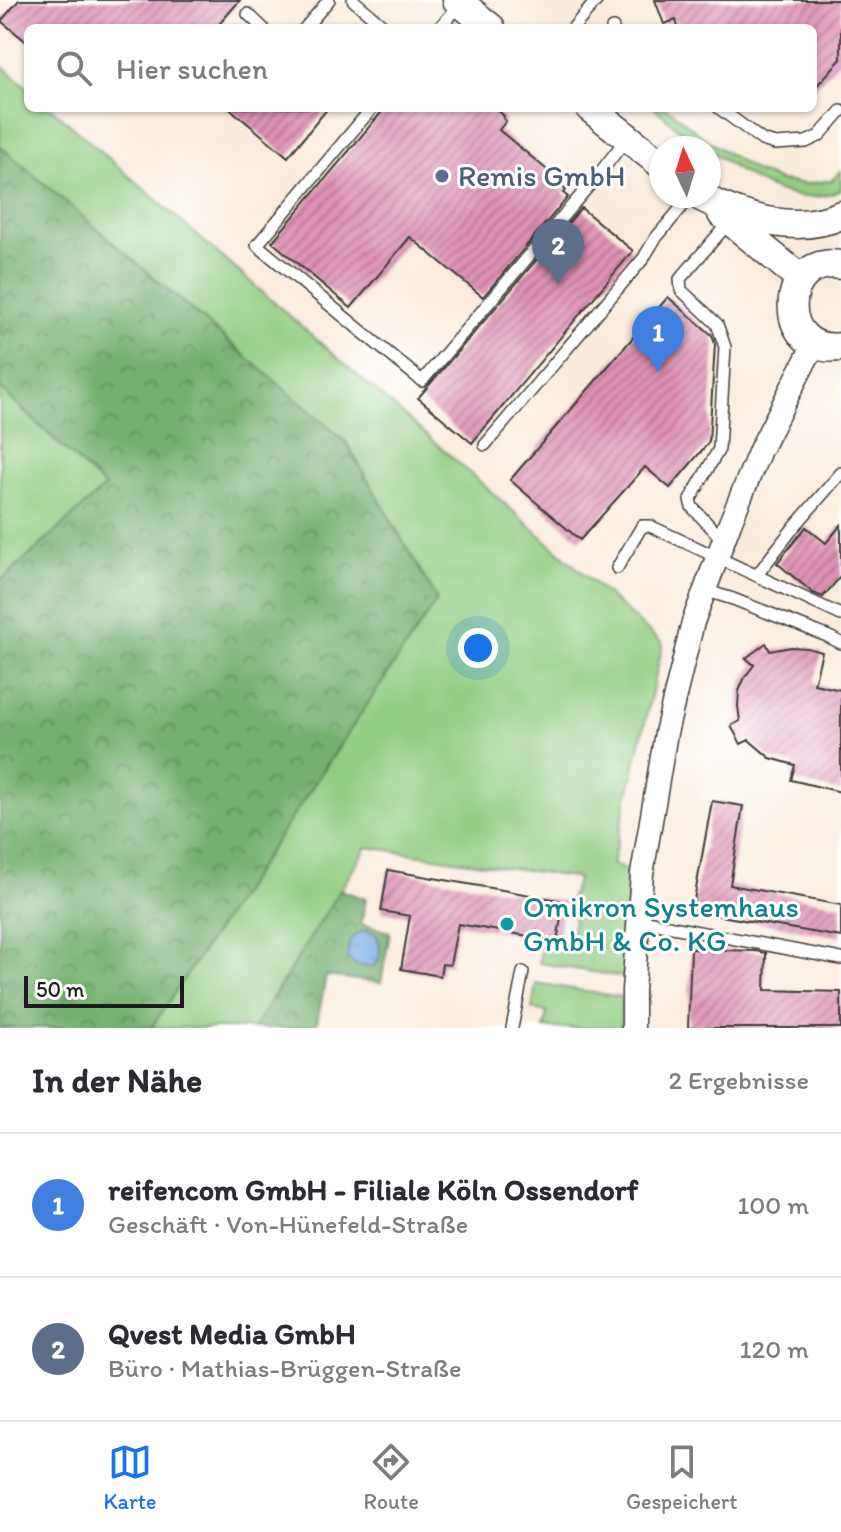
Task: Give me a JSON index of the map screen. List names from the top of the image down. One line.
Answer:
{"places":["Remis GmbH","Omikron Systemhaus GmbH & Co. KG"],"scale_bar":"50 m","north":"top","page":{"search":"Hier suchen","pins":["2","1"],"scale":"50 m","heading":["In der Nähe","2 Ergebnisse"],"list":[{"mark":"1","name":"reifencom GmbH - Filiale Köln Ossendorf","note":"Geschäft · Von-Hünefeld-Straße","value":"100 m"},{"mark":"2","name":"Qvest Media GmbH","note":"Büro · Mathias-Brüggen-Straße","value":"120 m"}],"nav":["Karte","Route","Gespeichert"]}}
